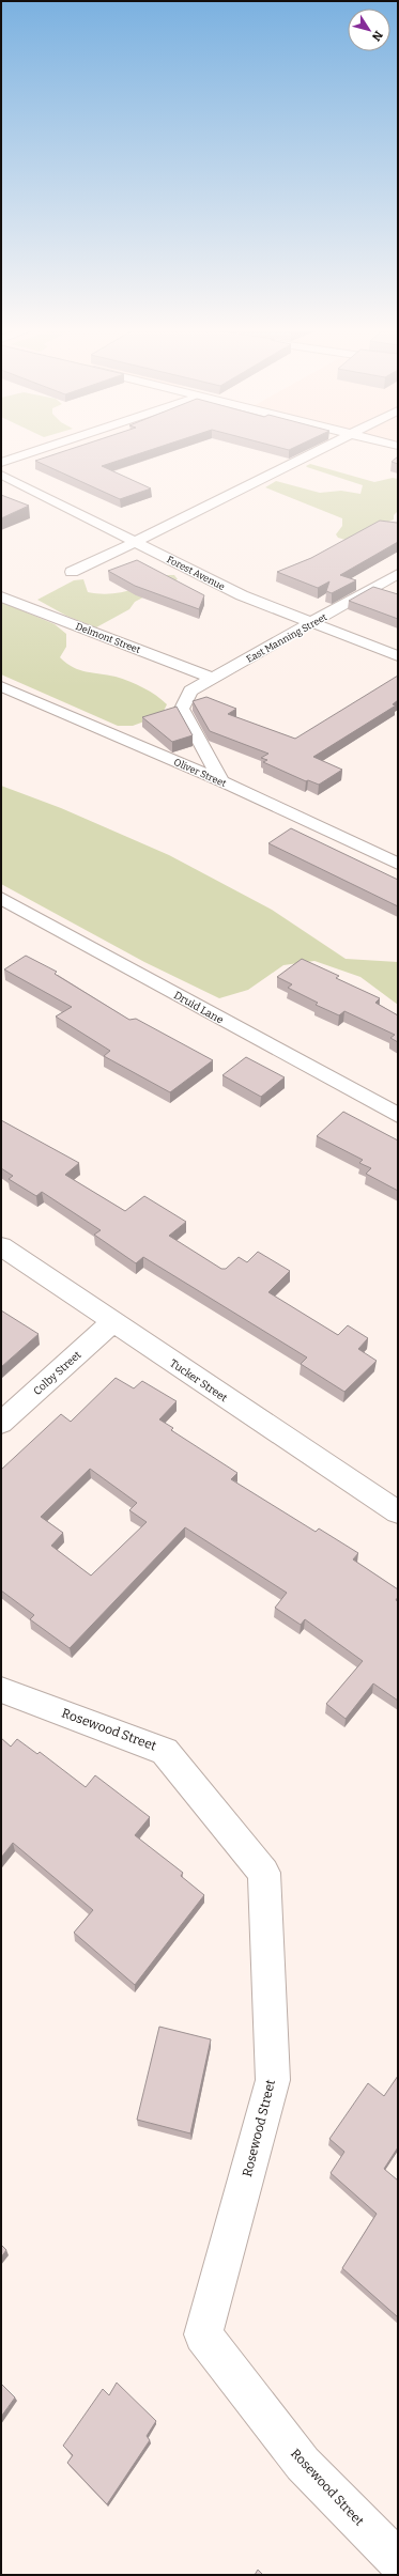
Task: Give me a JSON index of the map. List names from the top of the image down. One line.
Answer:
{"streets":{"street":["Forest Avenue","Delmont Street","East Manning Street","Oliver Street","Druid Lane","Colby Street","Tucker Street","Rosewood Street"]},"crossings":[["Forest Avenue","East Manning Street"],["Delmont Street","East Manning Street"],["East Manning Street","Oliver Street"],["Colby Street","Tucker Street"]],"north":"bottom right"}
